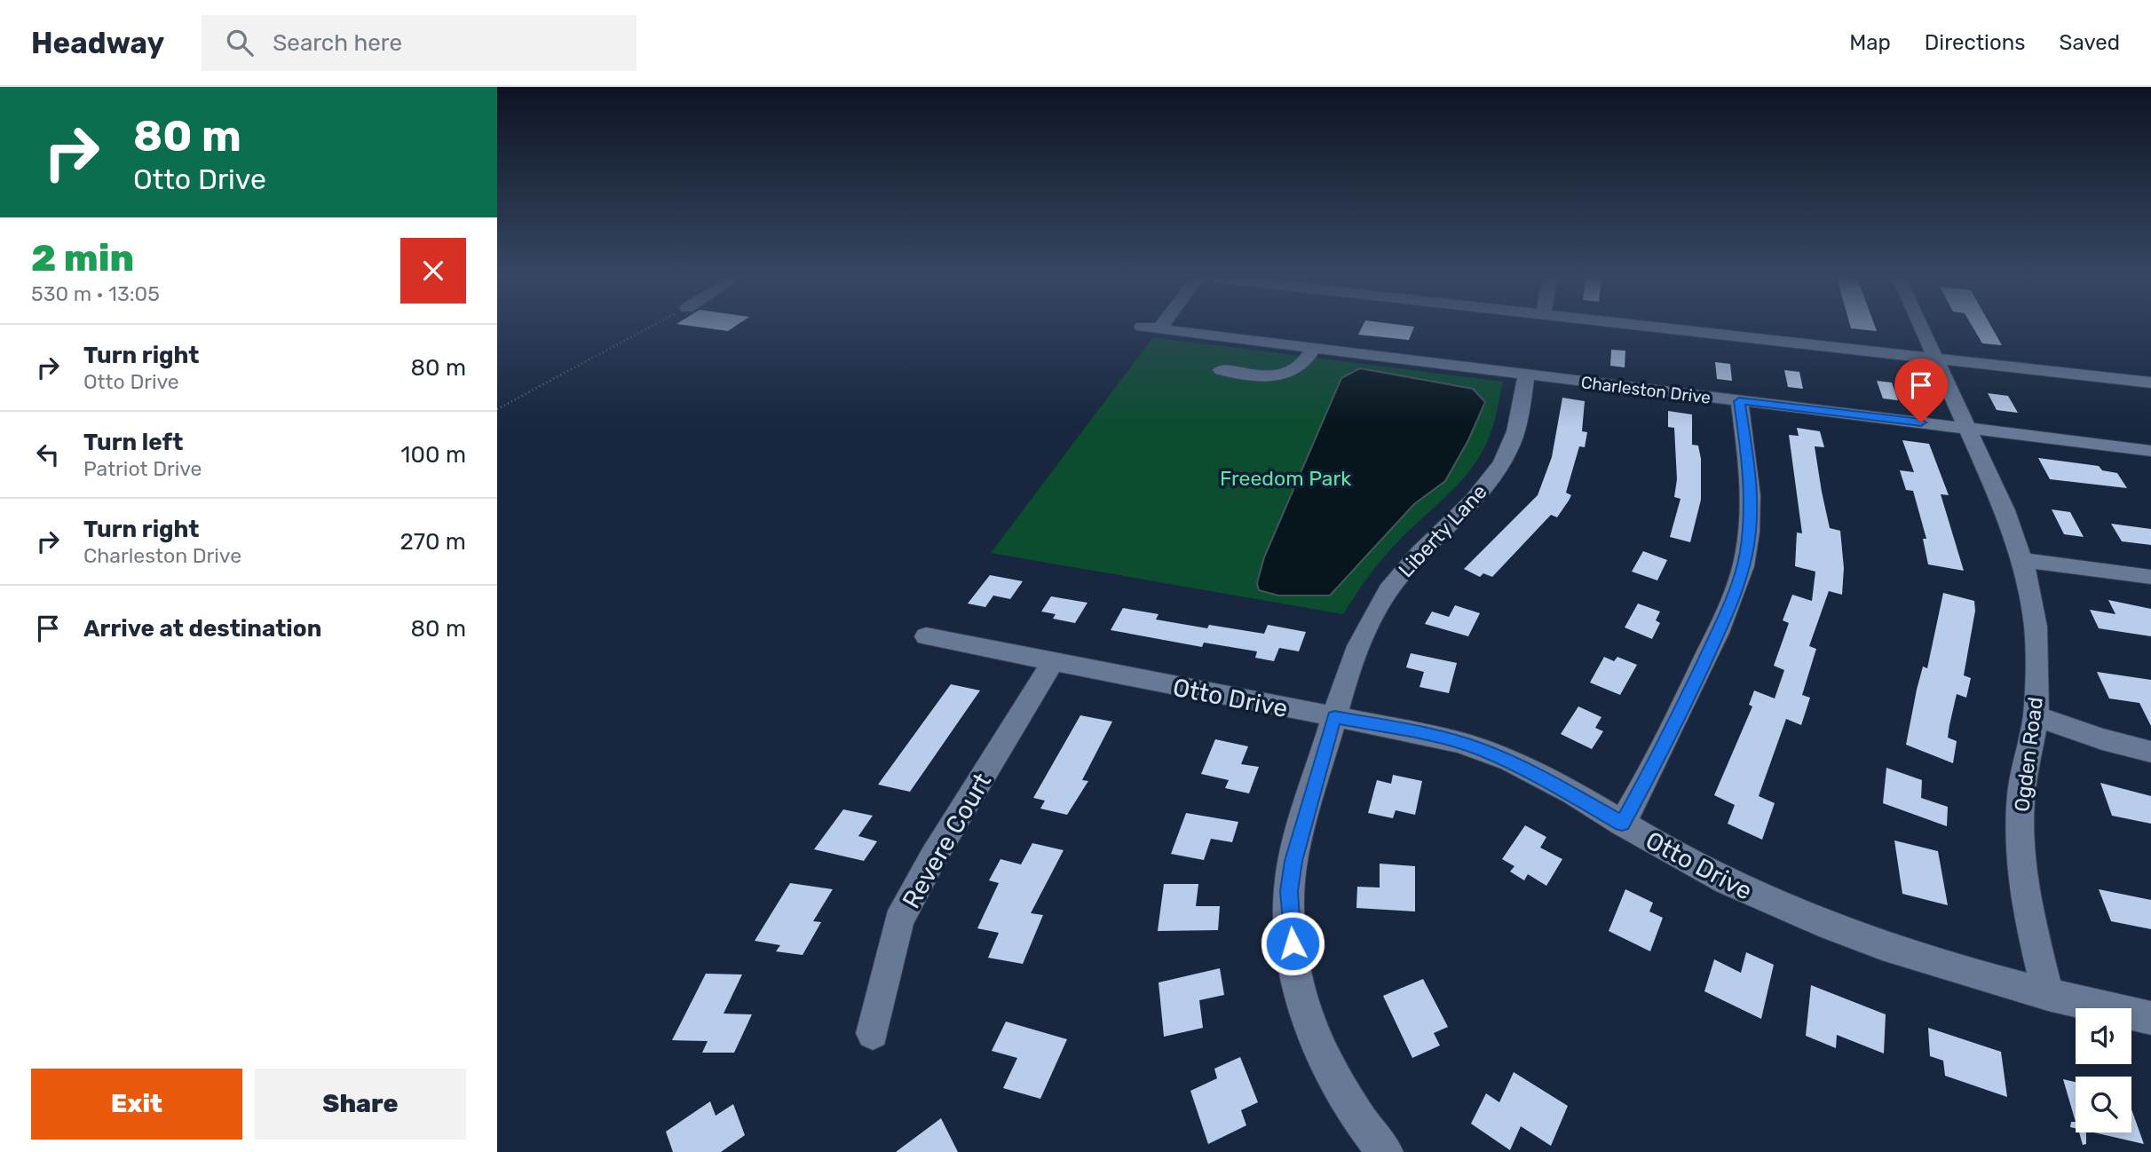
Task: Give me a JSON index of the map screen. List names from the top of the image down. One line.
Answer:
{"streets":{"street":["Charleston Drive","Liberty Lane","Otto Drive","Ogden Road","Revere Court"]},"crossings":[["Charleston Drive","Liberty Lane"],["Charleston Drive","Ogden Road"],["Liberty Lane","Otto Drive"],["Otto Drive","Ogden Road"],["Otto Drive","Revere Court"]],"parks":["Freedom Park"],"page":{"header":"Headway","search":"Search here","nav":["Map","Directions","Saved"],"turn":["80 m","Otto Drive"],"heading":["2 min","530 m · 13:05"],"list":[{"name":"Turn right","note":"Otto Drive","value":"80 m"},{"name":"Turn left","note":"Patriot Drive","value":"100 m"},{"name":"Turn right","note":"Charleston Drive","value":"270 m"},{"name":"Arrive at destination","value":"80 m"}],"buttons":["Exit","Share"]}}
